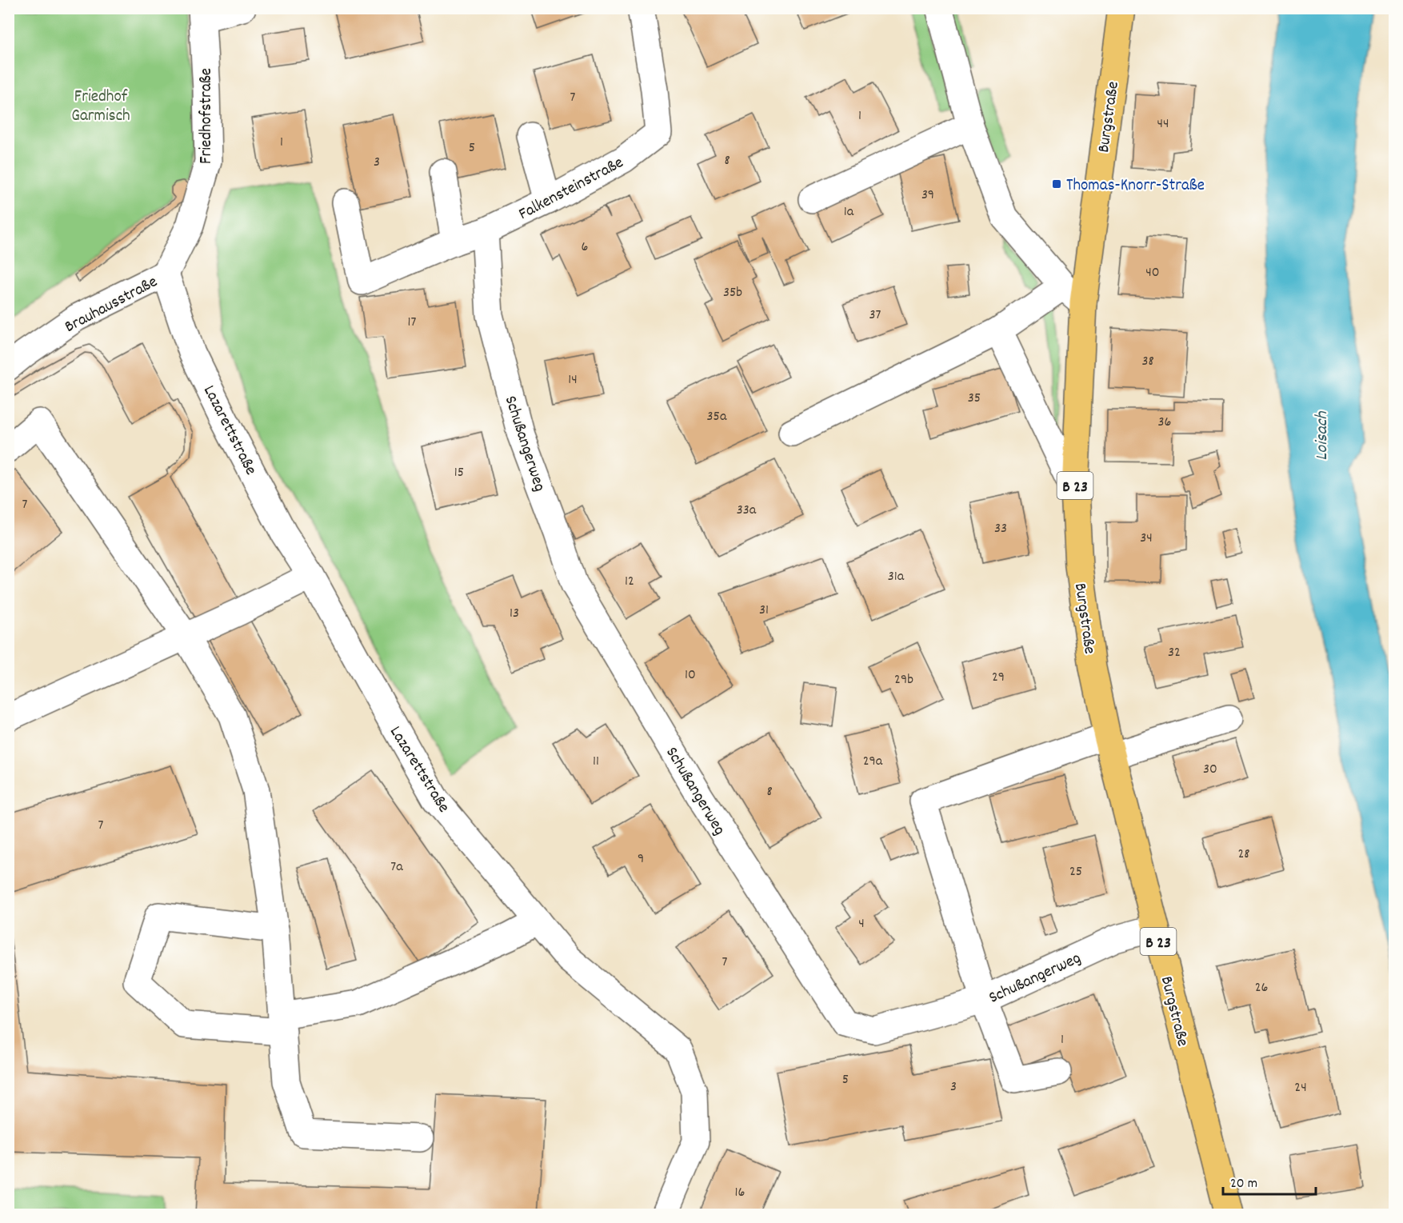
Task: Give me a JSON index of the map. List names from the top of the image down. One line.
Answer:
{"streets":{"main road":["Burgstraße","B 23"],"street":["Friedhofstraße","Falkensteinstraße","Brauhausstraße","Lazarettstraße","Schußangerweg"]},"crossings":[["Friedhofstraße","Brauhausstraße"],["Friedhofstraße","Lazarettstraße"],["Burgstraße","Schußangerweg"],["Falkensteinstraße","Schußangerweg"],["Brauhausstraße","Lazarettstraße"]],"water":["Loisach"],"parks":["Friedhof Garmisch"],"places":{"transit":["Thomas-Knorr-Straße"]},"house_numbers":["7","1","44","1","5","8","3","39","1a","6","40","35b","37","17","38","14","35","35a","36","15","7","33a","33","34","31a","12","31","13","32","10","29","29b","11","29a","30","8","7","28","9","7a","25","4","7","26","1","5","3","24","16"],"scale_bar":"20 m"}
